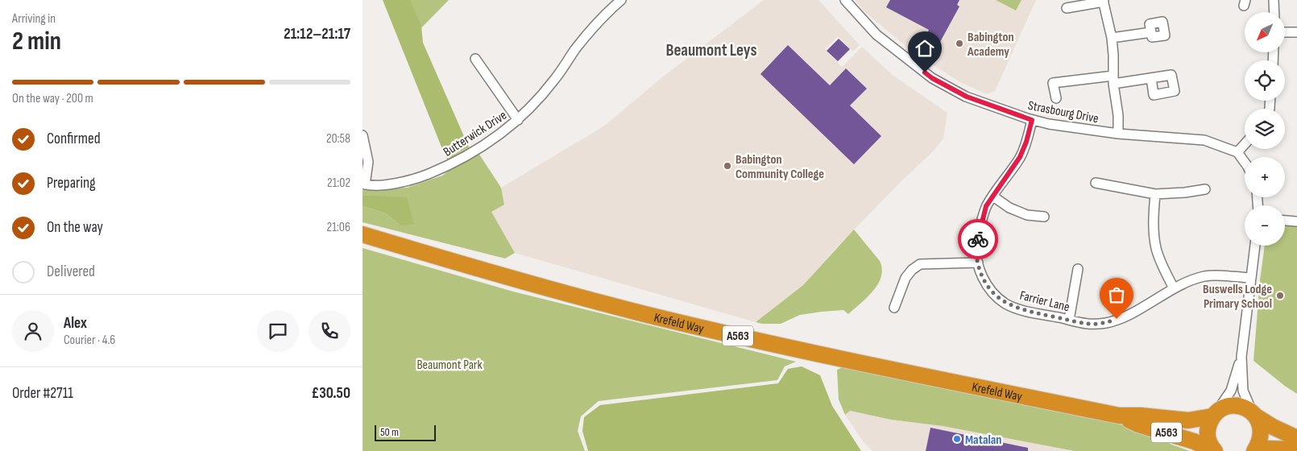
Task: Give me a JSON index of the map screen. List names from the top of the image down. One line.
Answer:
{"streets":{"highway":["Krefeld Way","A563"],"street":["Strasbourg Drive","Butterwick Drive","Farrier Lane"]},"crossings":[["Strasbourg Drive","Farrier Lane"]],"districts":["Beaumont Leys"],"parks":["Beaumont Park"],"places":["Babington Academy","Babington Community College","Buswells Lodge Primary School","Matalan"],"scale_bar":"50 m","north":"bottom left","page":{"heading":["2 min","Arriving in","21:12–21:17"],"panel":["Alex","Courier · 4.6","Order #2711","£30.50"],"map_buttons":["+","−"],"bar":"On the way · 200 m","list":[["Confirmed","20:58"],["Preparing","21:02"],["On the way","21:06"],"Delivered"],"scale":"50 m"}}
